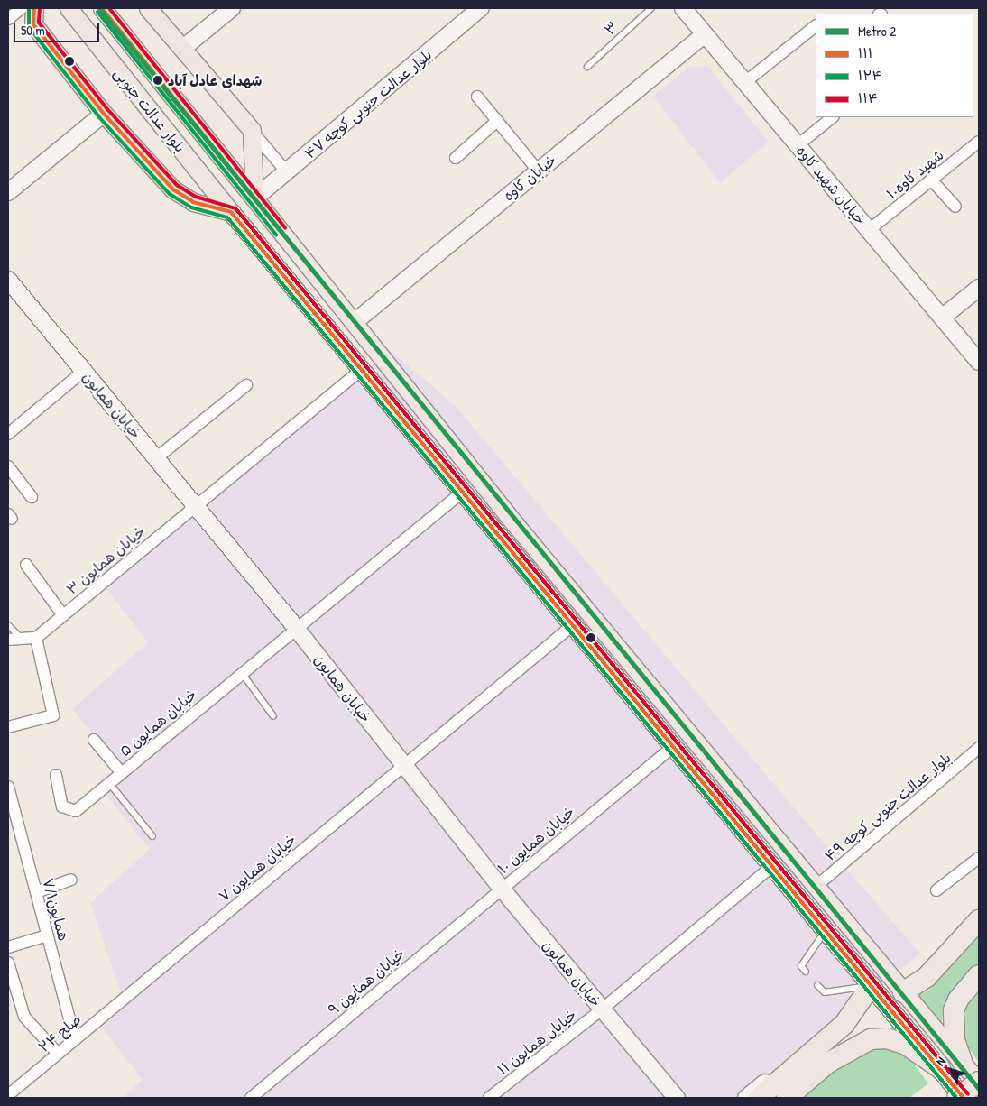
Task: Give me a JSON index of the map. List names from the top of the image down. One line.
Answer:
{"streets":{"main road":["بلوار عدالت جنوبی"],"street":["بلوار عدالت جنوبی کوچه ۴۷","شهید کاوه۱۰","خیابان کاوه","خیابان شهید کاوه","خیابان همایون","خیابان همایون ۳","خیابان همایون ۵","بلوار عدالت جنوبی کوچه ۴۹","خیابان همایون ۱۰","خیابان همایون ۷","همایون۷/۱","خیابان همایون ۹","صلح ۲۴","خیابان همایون ۱۱"],"lane":["۳"]},"crossings":[["بلوار عدالت جنوبی کوچه ۴۷","بلوار عدالت جنوبی"],["بلوار عدالت جنوبی","خیابان کاوه"],["بلوار عدالت جنوبی","خیابان همایون ۳"],["بلوار عدالت جنوبی","خیابان همایون ۵"],["بلوار عدالت جنوبی","بلوار عدالت جنوبی کوچه ۴۹"],["بلوار عدالت جنوبی","خیابان همایون ۱۰"],["بلوار عدالت جنوبی","خیابان همایون ۷"],["بلوار عدالت جنوبی","خیابان همایون ۱۱"],["شهید کاوه۱۰","خیابان شهید کاوه"],["خیابان کاوه","خیابان شهید کاوه"],["خیابان همایون","خیابان همایون ۳"],["خیابان همایون","خیابان همایون ۵"],["خیابان همایون","خیابان همایون ۱۰"],["خیابان همایون","خیابان همایون ۷"],["خیابان همایون","خیابان همایون ۹"],["خیابان همایون","خیابان همایون ۱۱"],["خیابان همایون ۱۰","خیابان همایون ۹"],["خیابان همایون ۷","صلح ۲۴"],["همایون۷/۱","صلح ۲۴"]],"places":["شهدای عادل آباد"],"lines":["metro line 2","transit line ۱۱۱","transit line ۱۲۴","transit line ۱۱۴"],"legend":["Metro 2","۱۱۱","۱۲۴","۱۱۴"],"scale_bar":"50 m","north":"top left"}
